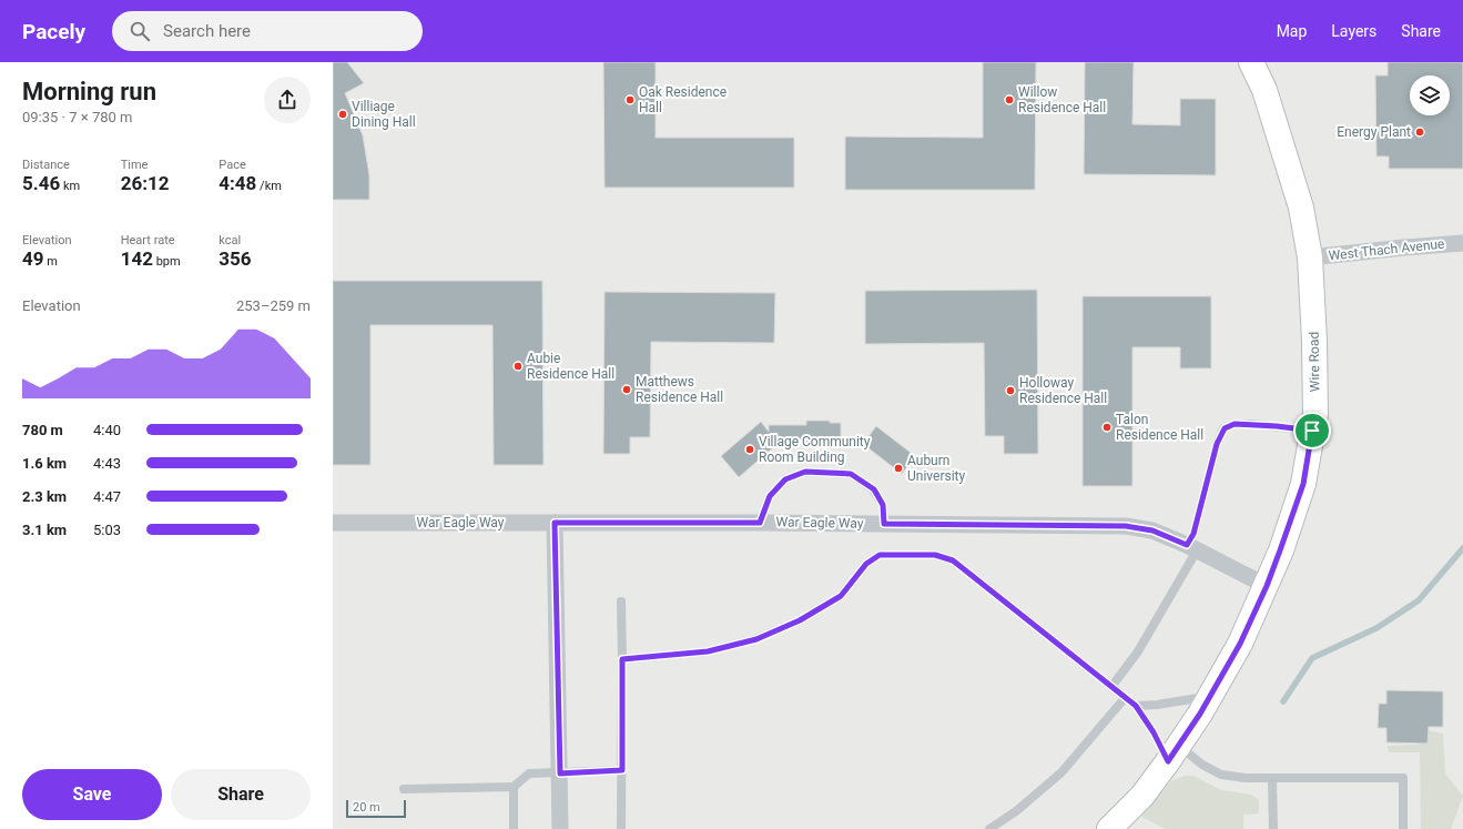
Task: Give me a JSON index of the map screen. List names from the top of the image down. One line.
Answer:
{"streets":{"street":["West Thach Avenue","Wire Road","War Eagle Way"]},"crossings":[["West Thach Avenue","Wire Road"],["Wire Road","War Eagle Way"]],"places":["Oak Residence Hall","Willow Residence Hall","Villiage Dining Hall","Energy Plant","Aubie Residence Hall","Matthews Residence Hall","Holloway Residence Hall","Talon Residence Hall","Village Community Room Building","Auburn University"],"scale_bar":"20 m","page":{"header":"Pacely","search":"Search here","nav":["Map","Layers","Share"],"heading":["Morning run","09:35 · 7 × 780 m"],"stats":[["Distance","5.46 km"],["Time","26:12"],["Pace","4:48 /km"],["Elevation","49 m"],["Heart rate","142 bpm"],["kcal","356"]],"chart":["Elevation","253–259 m"],"list":[{"name":"780 m","note":"4:40"},{"name":"1.6 km","note":"4:43"},{"name":"2.3 km","note":"4:47"},{"name":"3.1 km","note":"5:03"}],"buttons":["Save","Share"],"scale":"20 m"}}
